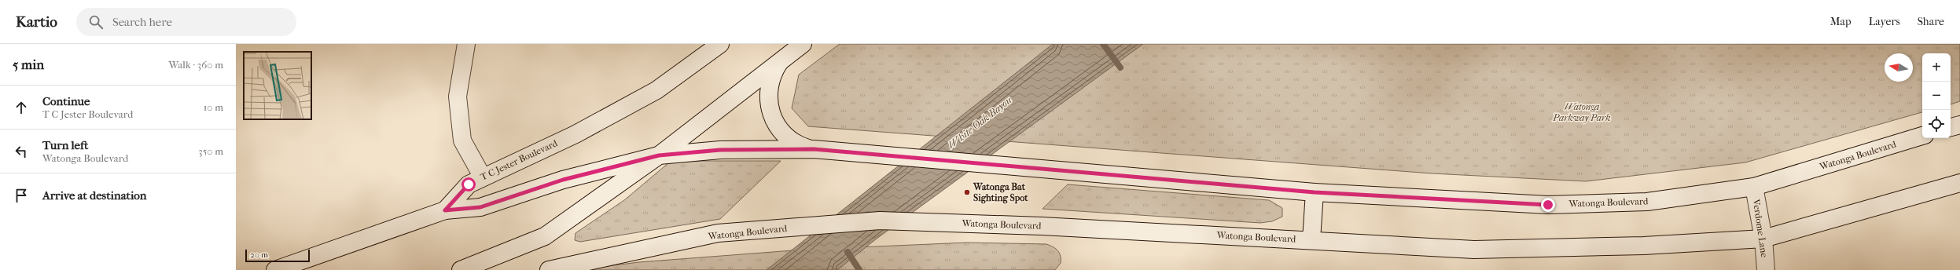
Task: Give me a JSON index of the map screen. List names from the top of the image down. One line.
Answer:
{"streets":{"main road":["Watonga Boulevard","T C Jester Boulevard","Verdome Lane"]},"crossings":[["Watonga Boulevard","T C Jester Boulevard"],["Watonga Boulevard","Verdome Lane"]],"water":["White Oak Bayou"],"parks":["Watonga Parkway Park"],"places":["Watonga Bat Sighting Spot"],"scale_bar":"20 m","north":"left","page":{"header":"Kartio","search":"Search here","nav":["Map","Layers","Share"],"heading":["5 min","Walk · 360 m"],"map_buttons":["+","−"],"list":[["Continue","T C Jester Boulevard","10 m"],["Turn left","Watonga Boulevard","350 m"],"Arrive at destination"],"scale":"20 m"}}
